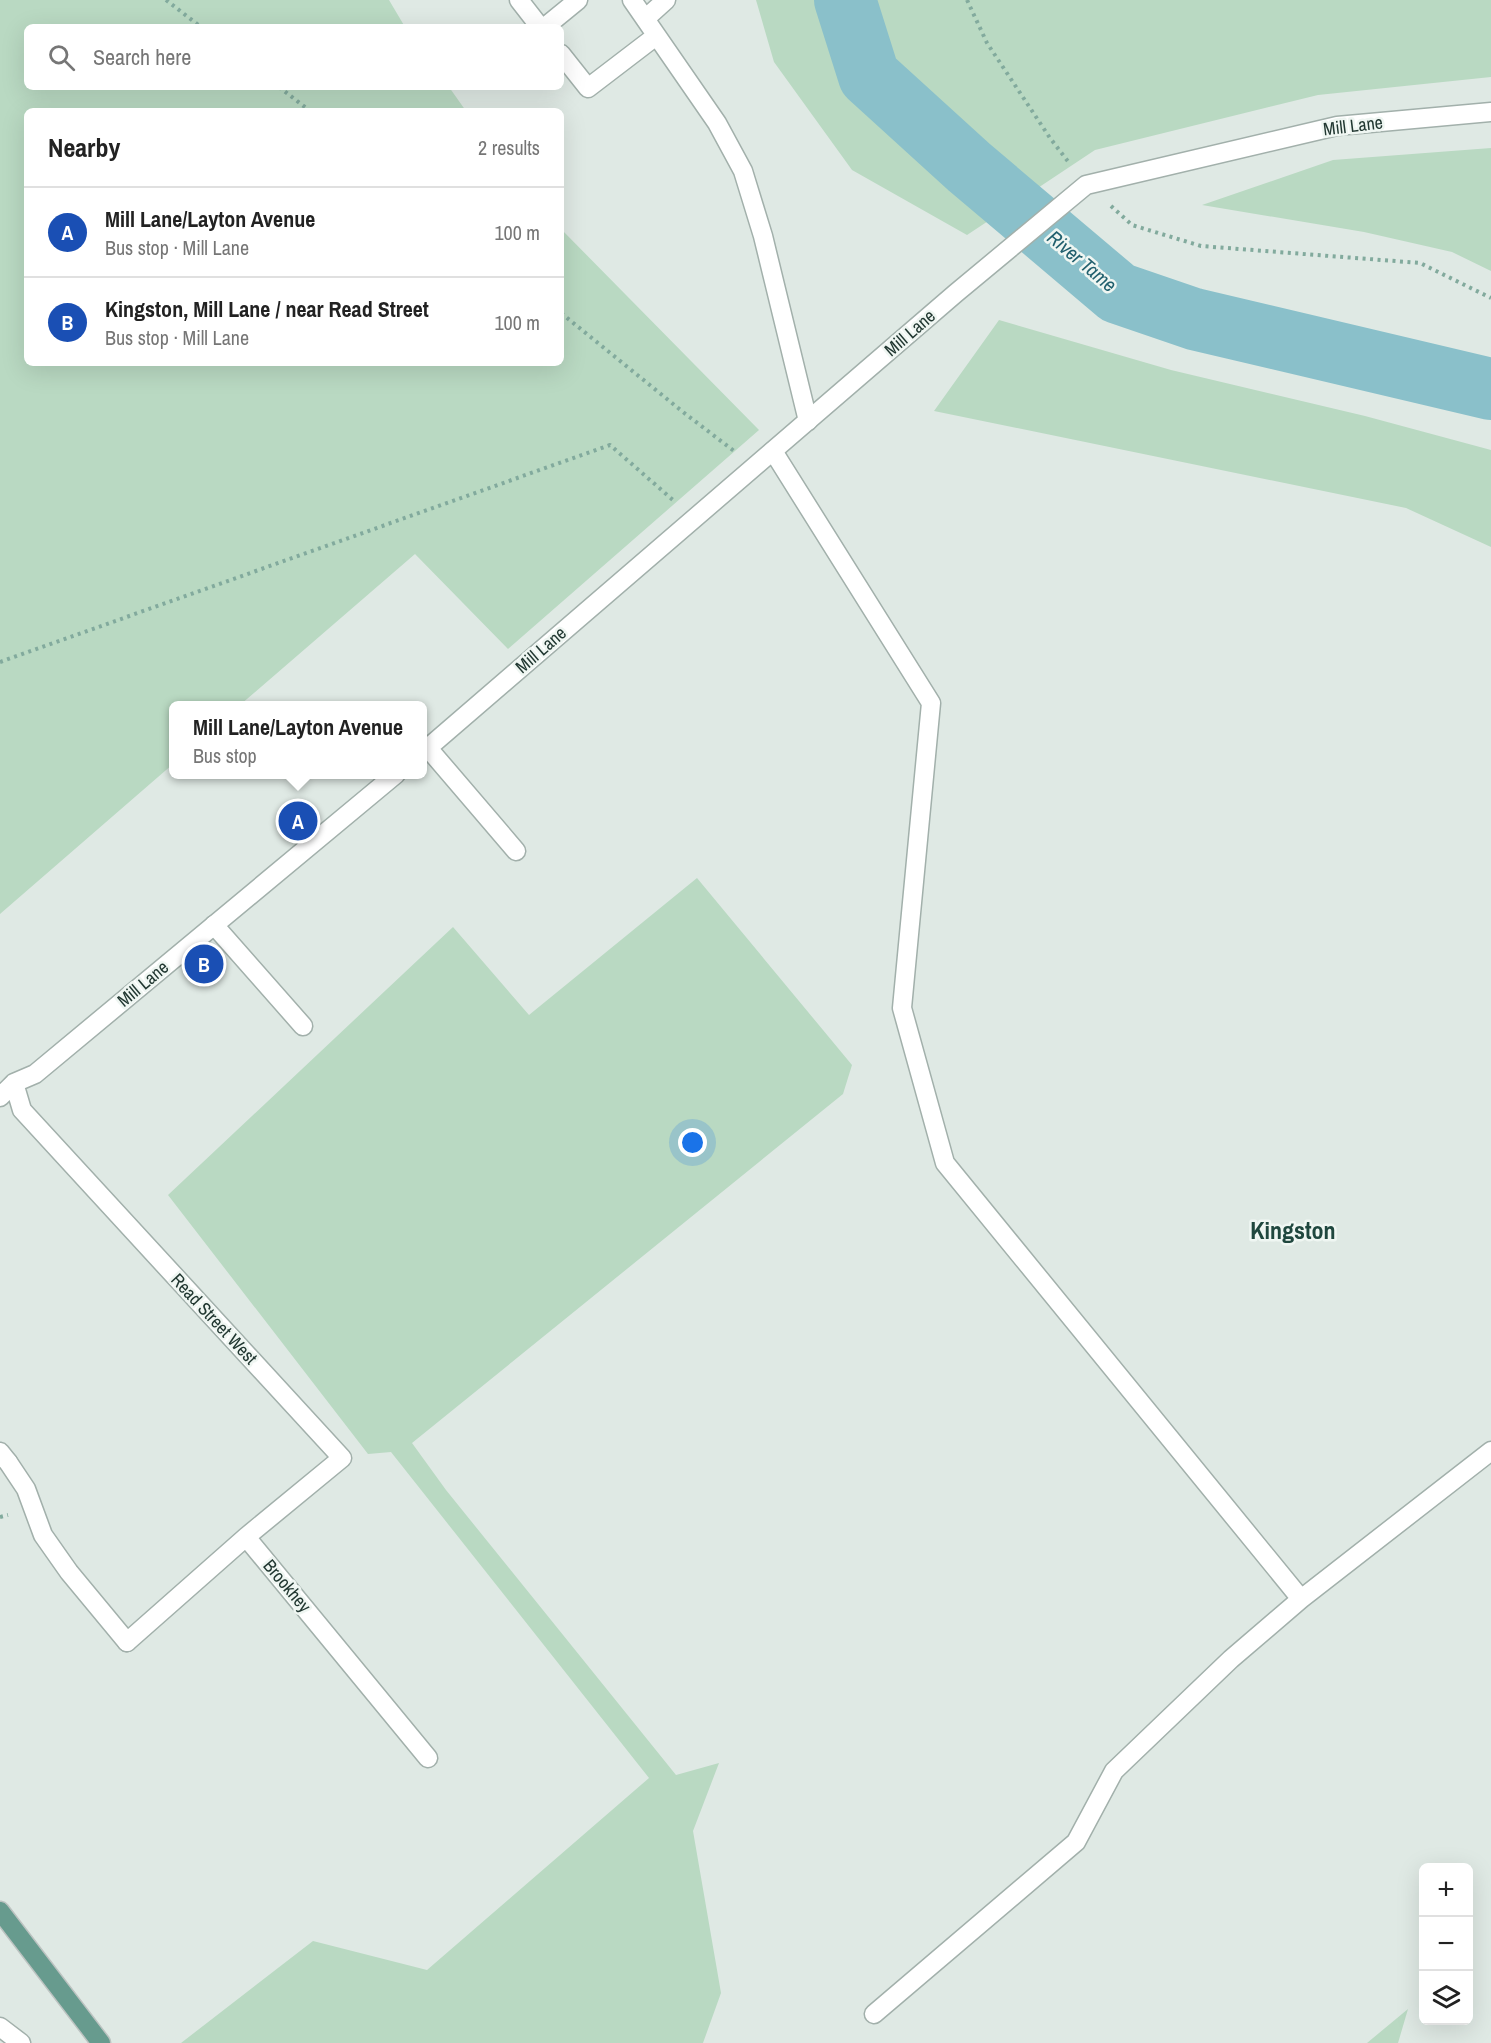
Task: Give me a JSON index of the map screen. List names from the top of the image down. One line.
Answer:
{"streets":{"street":["Mill Lane","Read Street West","Brookhey"]},"crossings":[["Mill Lane","Read Street West"],["Read Street West","Brookhey"]],"districts":["Kingston"],"water":["River Tame"],"page":{"search":"Search here","heading":["Nearby","2 results"],"list":[{"mark":"A","name":"Mill Lane/Layton Avenue","note":"Bus stop · Mill Lane","value":"100 m"},{"mark":"B","name":"Kingston, Mill Lane / near Read Street","note":"Bus stop · Mill Lane","value":"100 m"}],"popup":["Mill Lane/Layton Avenue","Bus stop"],"pins":["A","B"],"map_buttons":["+","−"]}}
